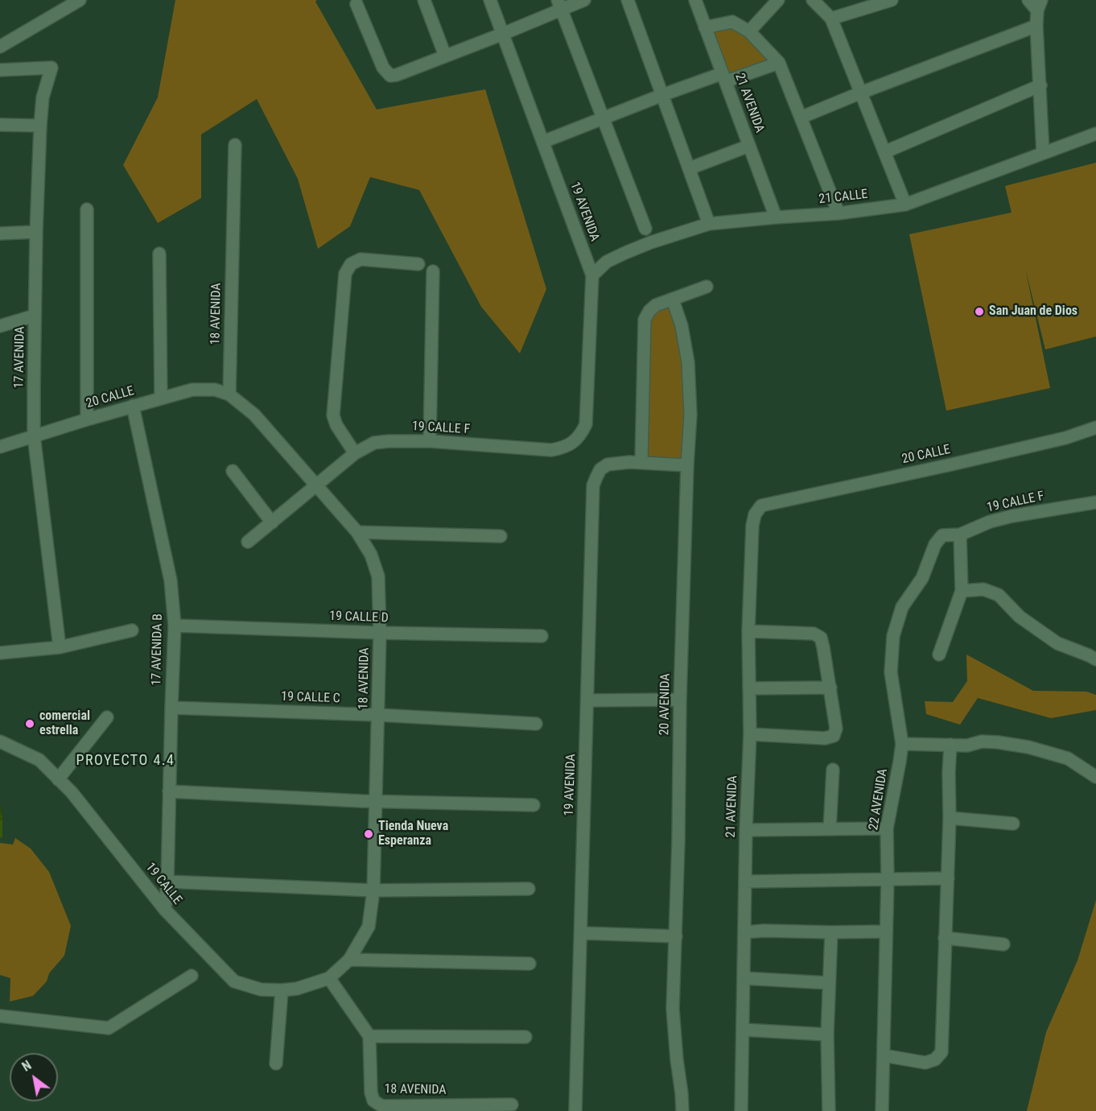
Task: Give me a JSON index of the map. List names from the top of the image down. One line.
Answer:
{"streets":{"street":["21 AVENIDA","21 CALLE","19 AVENIDA","18 AVENIDA","17 AVENIDA","20 CALLE","19 CALLE F","19 CALLE D","17 AVENIDA B","19 CALLE C","20 AVENIDA","22 AVENIDA","19 CALLE"]},"crossings":[["21 AVENIDA","21 CALLE"],["21 AVENIDA","20 CALLE"],["21 CALLE","19 AVENIDA"],["19 AVENIDA","19 CALLE F"],["18 AVENIDA","20 CALLE"],["18 AVENIDA","19 CALLE F"],["18 AVENIDA","19 CALLE D"],["18 AVENIDA","19 CALLE C"],["18 AVENIDA","19 CALLE"],["17 AVENIDA","20 CALLE"],["20 CALLE","17 AVENIDA B"],["19 CALLE F","22 AVENIDA"],["19 CALLE D","17 AVENIDA B"],["17 AVENIDA B","19 CALLE C"]],"districts":["PROYECTO 4.4"],"places":["San Juan de Dios","comercial estrella","Tienda Nueva Esperanza"],"north":"top left"}
